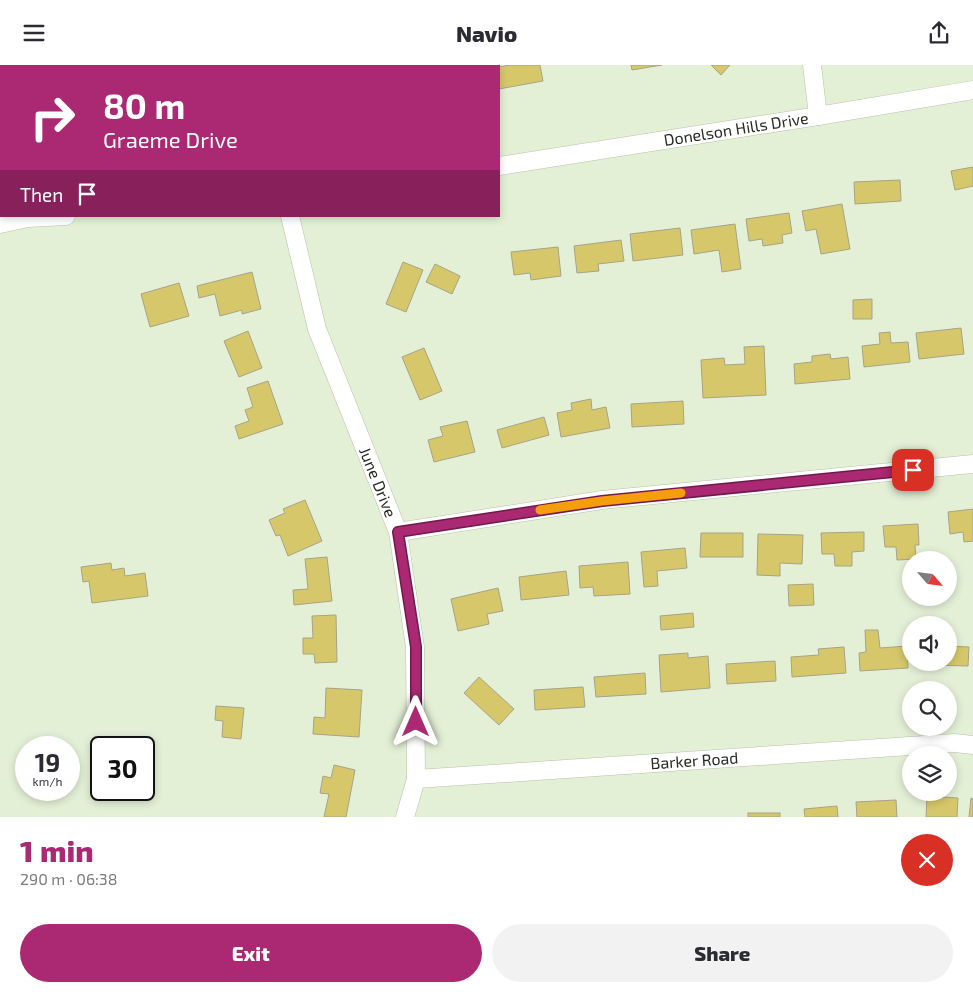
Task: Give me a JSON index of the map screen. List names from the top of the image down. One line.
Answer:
{"streets":{"street":["Donelson Hills Drive","June Drive","Barker Road"]},"crossings":[["June Drive","Barker Road"]],"north":"bottom right","page":{"header":"Navio","turn":["80 m","Graeme Drive"],"then":"Then","speed":"19 km/h","limit":"30","heading":["1 min","290 m · 06:38"],"buttons":["Exit","Share"]}}
